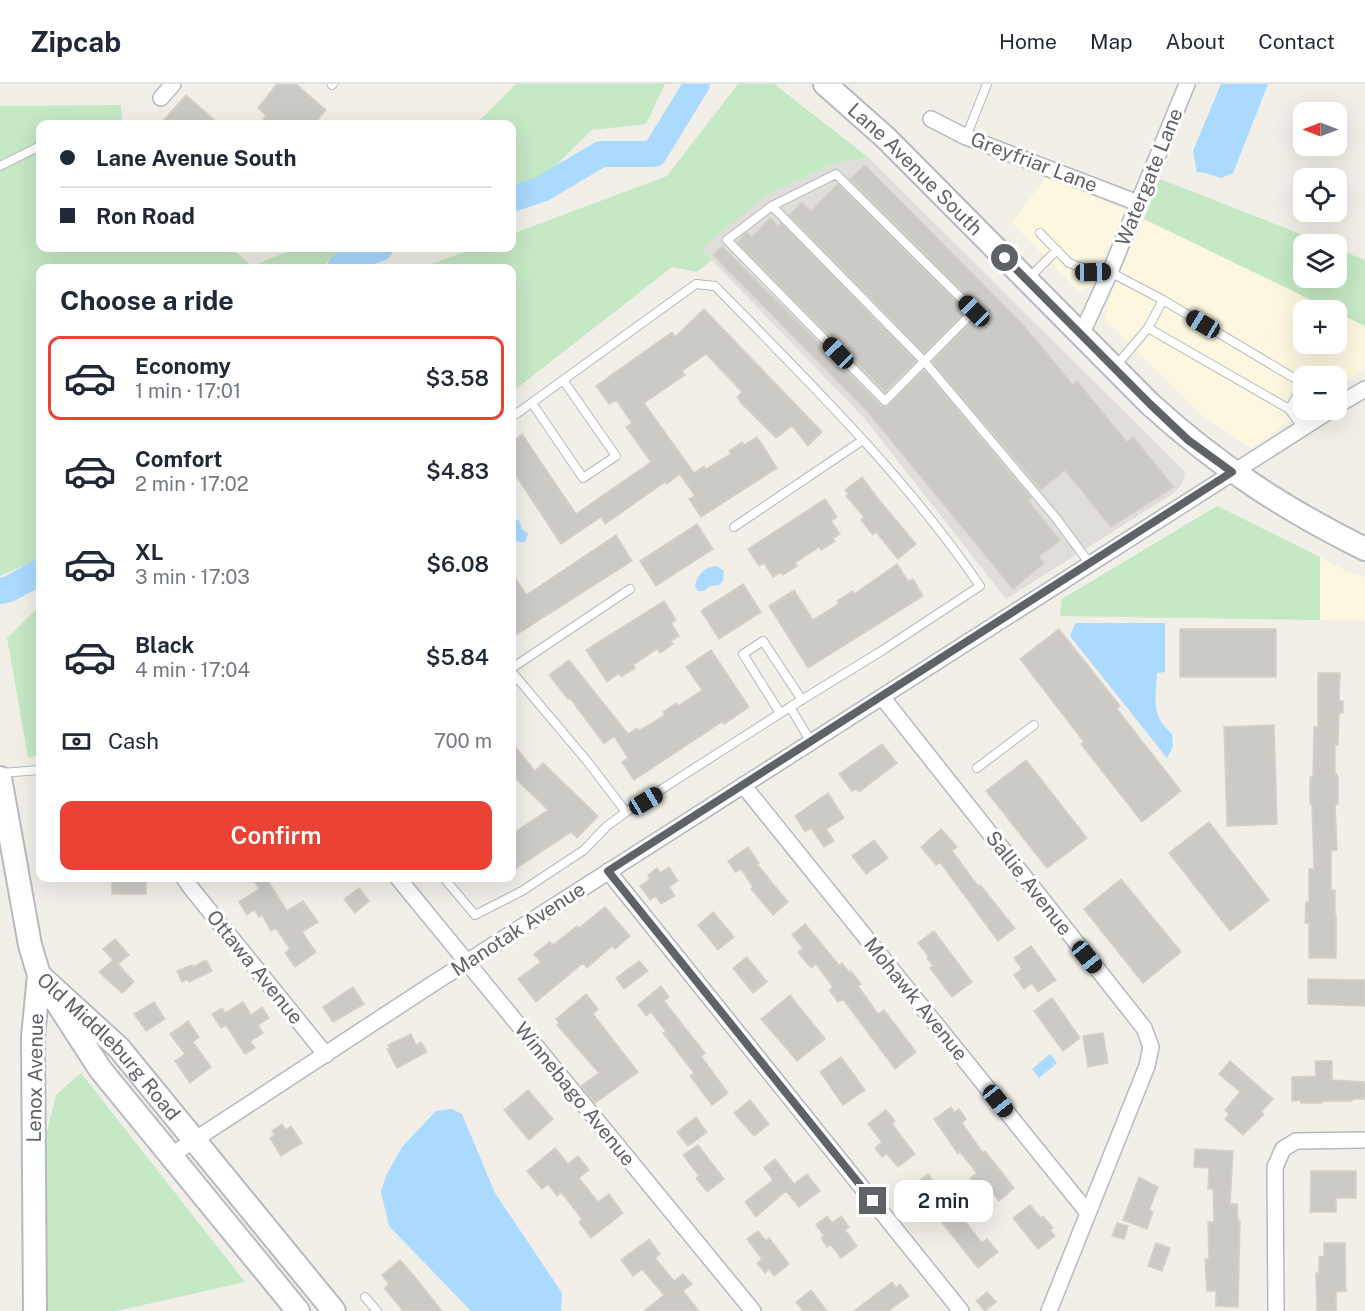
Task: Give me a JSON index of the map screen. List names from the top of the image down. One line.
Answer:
{"streets":{"main road":["Lane Avenue South","Old Middleburg Road","Lenox Avenue"],"street":["Greyfriar Lane","Watergate Lane","Sallie Avenue","Manotak Avenue","Ottawa Avenue","Mohawk Avenue","Winnebago Avenue"]},"crossings":[["Greyfriar Lane","Watergate Lane"],["Lane Avenue South","Watergate Lane"],["Lane Avenue South","Manotak Avenue"],["Sallie Avenue","Manotak Avenue"],["Sallie Avenue","Mohawk Avenue"],["Manotak Avenue","Ottawa Avenue"],["Manotak Avenue","Mohawk Avenue"],["Manotak Avenue","Old Middleburg Road"],["Manotak Avenue","Winnebago Avenue"],["Old Middleburg Road","Lenox Avenue"]],"north":"left","page":{"header":"Zipcab","nav":["Home","Map","About","Contact"],"map_buttons":["+","−"],"banner":["Lane Avenue South","Ron Road"],"heading":"Choose a ride","list":[{"name":"Economy","note":"1 min · 17:01","value":"$3.58"},{"name":"Comfort","note":"2 min · 17:02","value":"$4.83"},{"name":"XL","note":"3 min · 17:03","value":"$6.08"},{"name":"Black","note":"4 min · 17:04","value":"$5.84"}],"pay":["Cash","700 m"],"buttons":"Confirm","bubble":"2 min"}}
